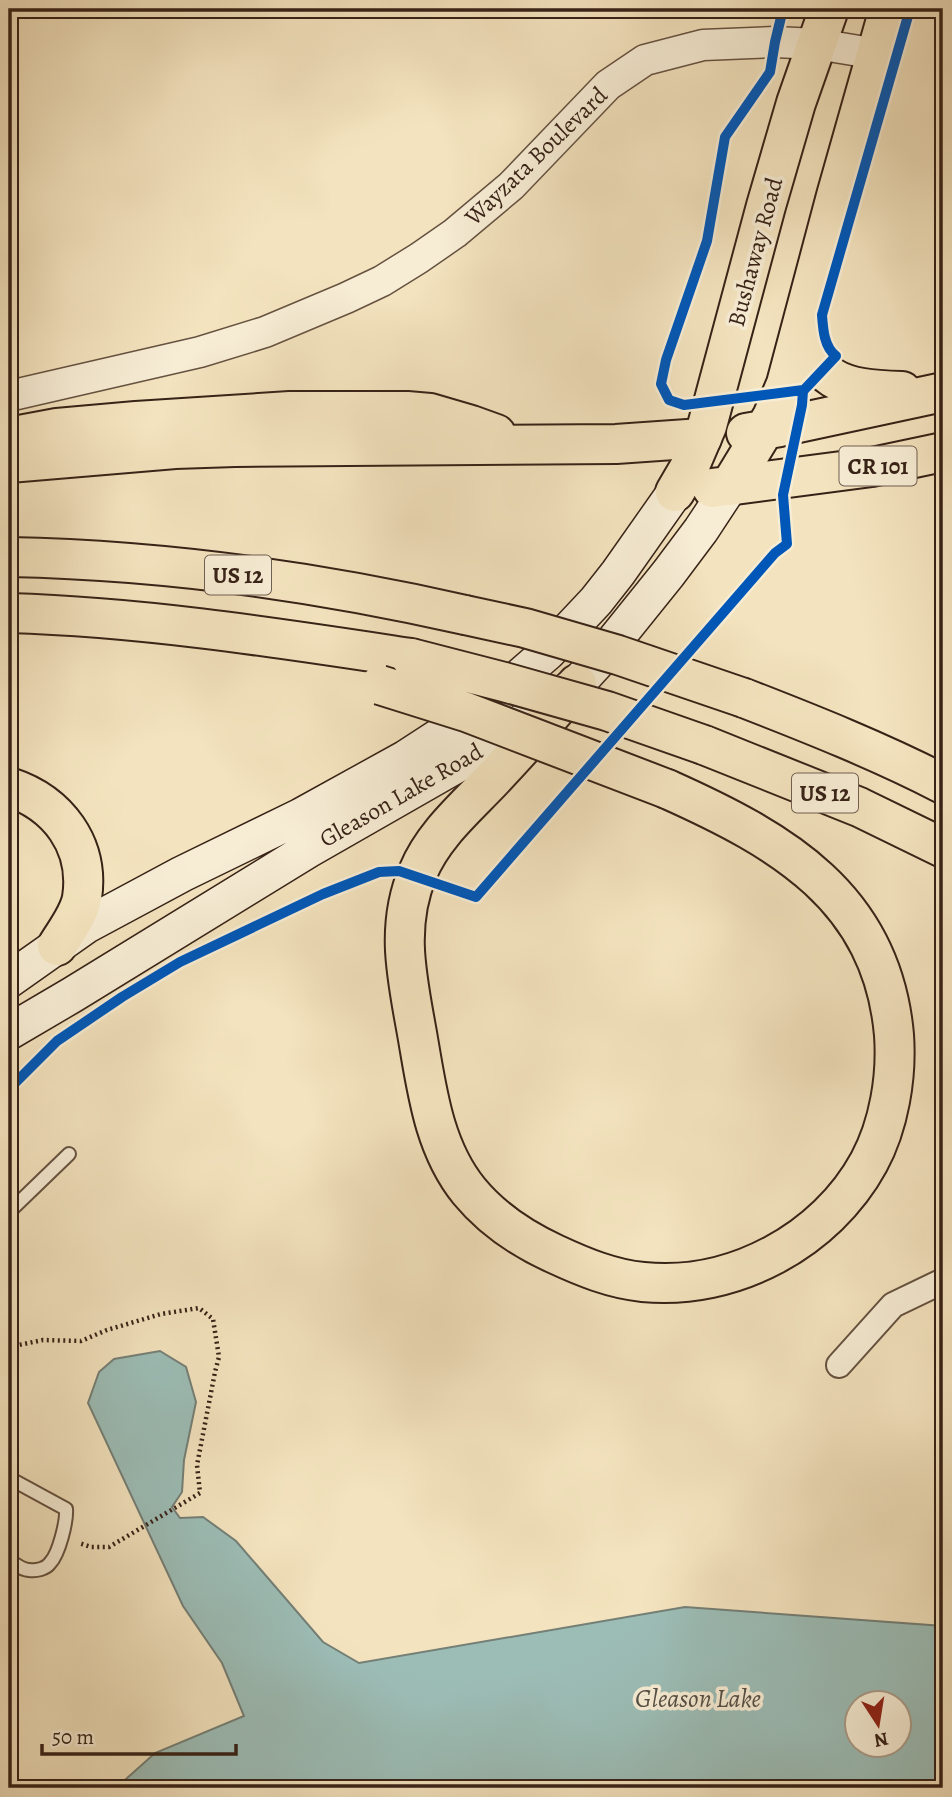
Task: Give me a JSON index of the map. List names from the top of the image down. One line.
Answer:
{"streets":{"main road":["Bushaway Road","CR 101","US 12","Gleason Lake Road"],"street":["Wayzata Boulevard"]},"crossings":[["Wayzata Boulevard","Bushaway Road"],["Bushaway Road","CR 101"],["Bushaway Road","Gleason Lake Road"],["CR 101","Gleason Lake Road"]],"water":["Gleason Lake"],"scale_bar":"50 m","north":"bottom"}
